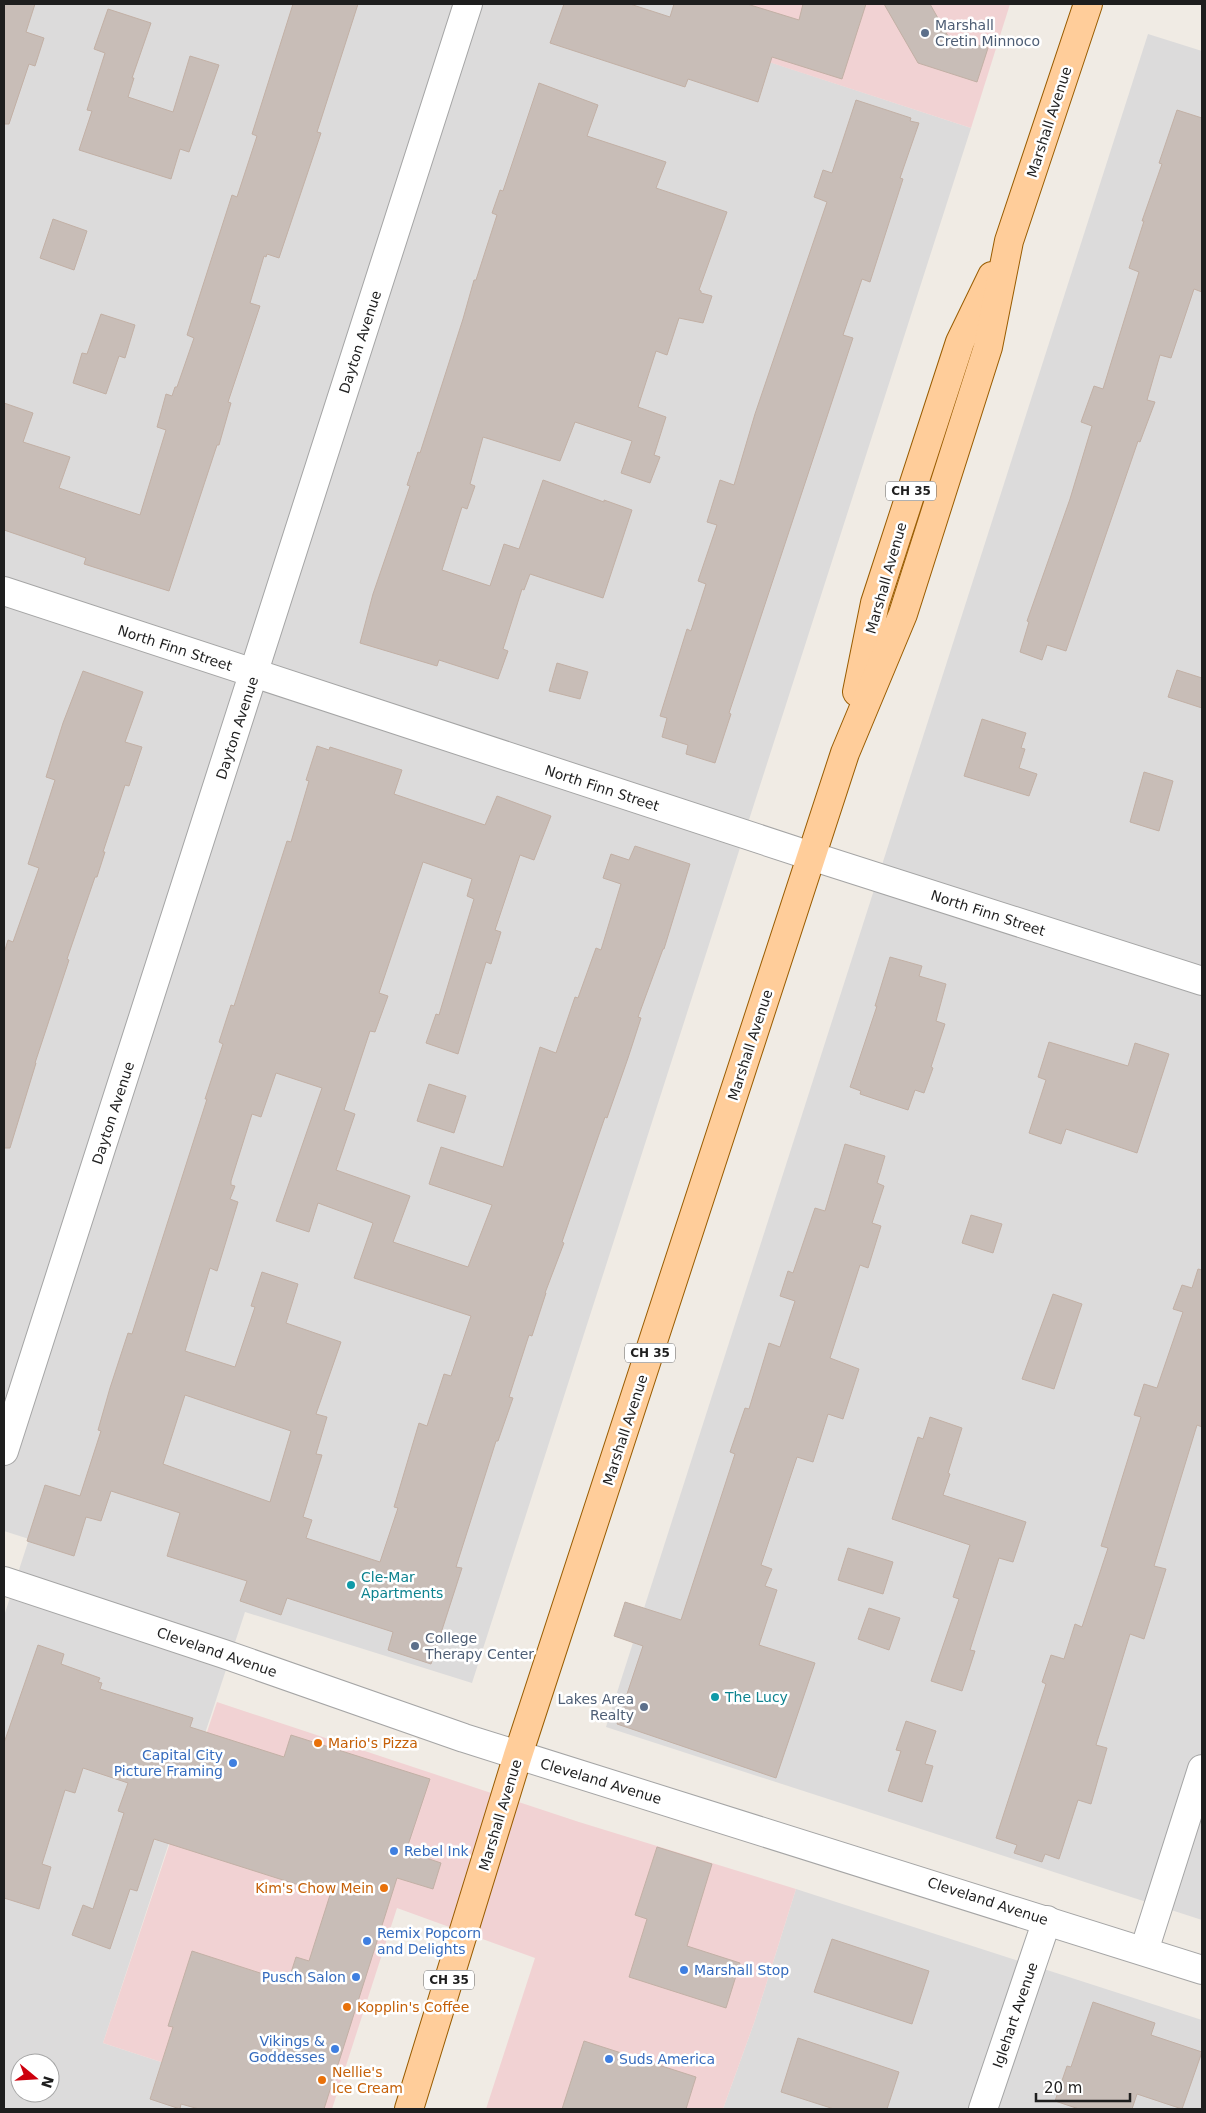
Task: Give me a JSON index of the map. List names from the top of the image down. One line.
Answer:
{"streets":{"main road":["Marshall Avenue","CH 35"],"street":["Dayton Avenue","North Finn Street","Cleveland Avenue","Iglehart Avenue"]},"crossings":[["Marshall Avenue","North Finn Street"],["Marshall Avenue","Cleveland Avenue"],["Dayton Avenue","North Finn Street"],["Cleveland Avenue","Iglehart Avenue"]],"places":["Marshall Cretin Minnoco","Cle-Mar Apartments","College Therapy Center","The Lucy","Lakes Area Realty","Mario's Pizza","Capital City Picture Framing","Rebel Ink","Kim's Chow Mein","Remix Popcorn and Delights","Marshall Stop","Pusch Salon","Kopplin's Coffee","Vikings & Goddesses","Suds America","Nellie's Ice Cream"],"scale_bar":"20 m","north":"right"}
